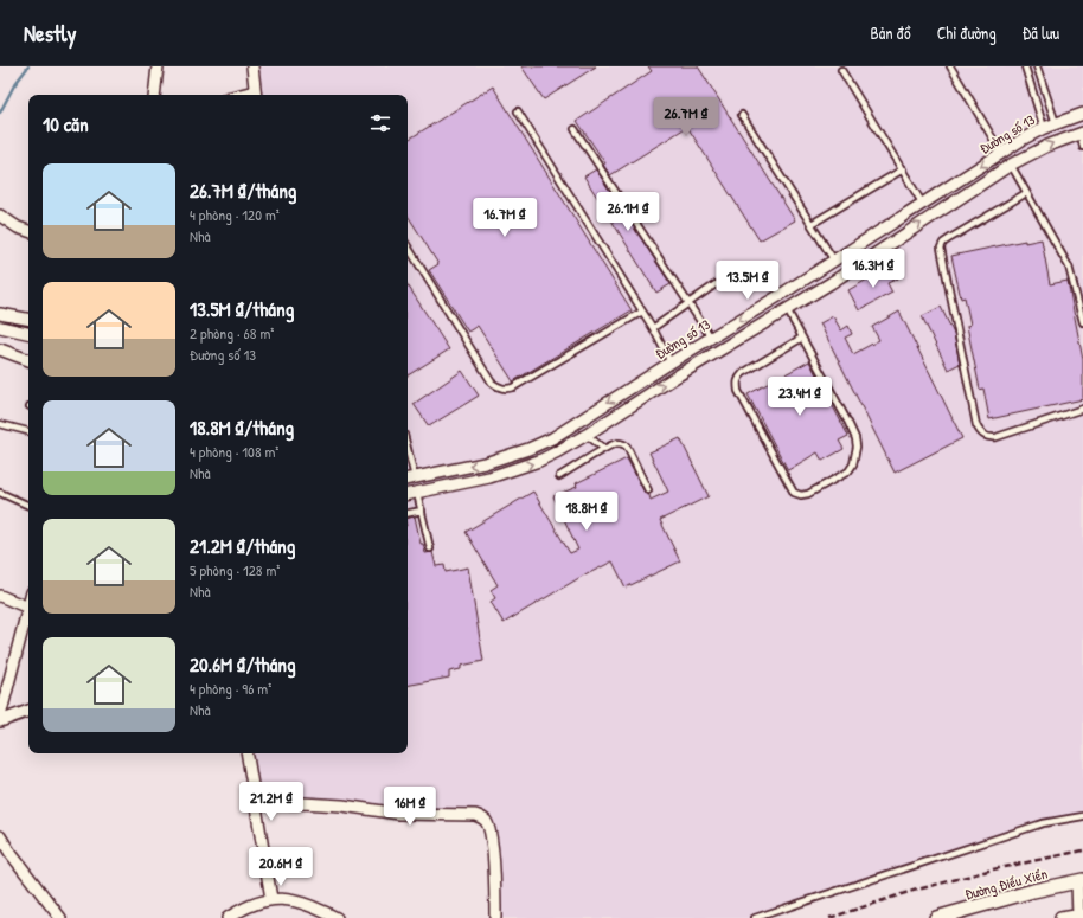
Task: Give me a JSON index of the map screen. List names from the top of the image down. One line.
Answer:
{"streets":{"street":["Đường số 13","Đường Điểu Xiển"]},"page":{"header":"Nestly","nav":["Bản đồ","Chỉ đường","Đã lưu"],"heading":"10 căn","price":["26.7M ₫","26.1M ₫","16.7M ₫","16.3M ₫","13.5M ₫","23.4M ₫","18.8M ₫","21.2M ₫","16M ₫","20.6M ₫"],"list":[{"name":"26.7M ₫/tháng","note":"4 phòng · 120 m² · Nhà"},{"name":"13.5M ₫/tháng","note":"2 phòng · 68 m² · Đường số 13"},{"name":"18.8M ₫/tháng","note":"4 phòng · 108 m² · Nhà"},{"name":"21.2M ₫/tháng","note":"5 phòng · 128 m² · Nhà"},{"name":"20.6M ₫/tháng","note":"4 phòng · 96 m² · Nhà"}]}}
